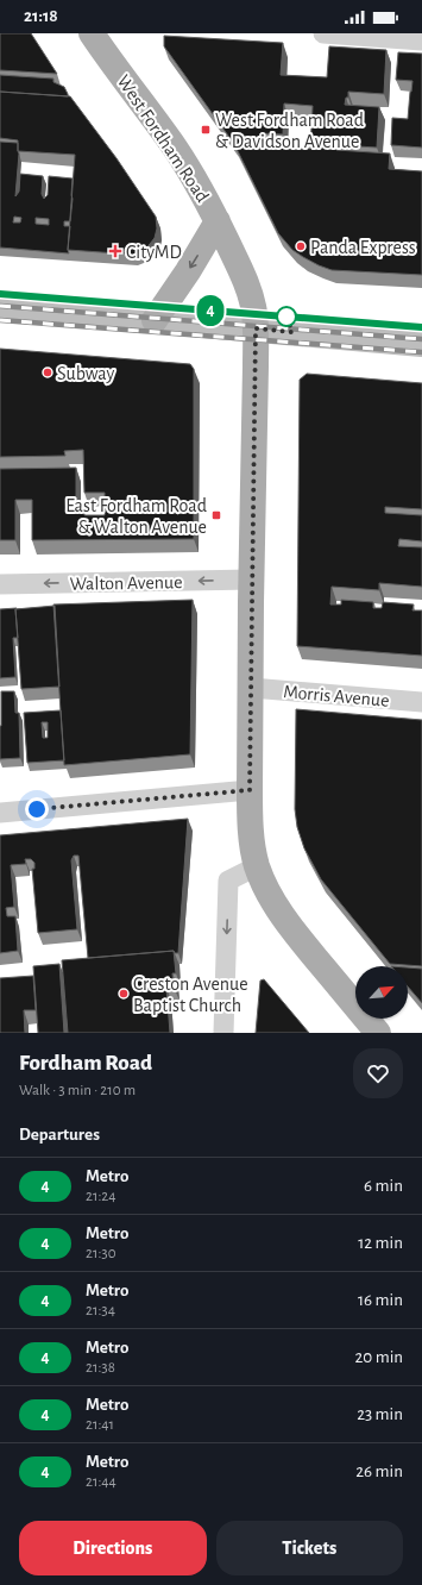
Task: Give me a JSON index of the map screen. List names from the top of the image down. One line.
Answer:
{"streets":{"main road":["West Fordham Road"],"street":["Walton Avenue","Morris Avenue"]},"crossings":[["West Fordham Road","Walton Avenue"],["West Fordham Road","Morris Avenue"]],"one_way":["Walton Avenue"],"places":{"transit":["West Fordham Road & Davidson Avenue","East Fordham Road & Walton Avenue"],"other":["Panda Express","Subway","Creston Avenue Baptist Church"],"health":["CityMD"]},"lines":["metro line 4"],"north":"top right","page":{"status":"21:18","on_map":"4","heading":[["Fordham Road","Walk · 3 min · 210 m"],"Departures"],"list":[{"mark":"4","name":"Metro","note":"21:24","value":"6 min"},{"mark":"4","name":"Metro","note":"21:30","value":"12 min"},{"mark":"4","name":"Metro","note":"21:34","value":"16 min"},{"mark":"4","name":"Metro","note":"21:38","value":"20 min"},{"mark":"4","name":"Metro","note":"21:41","value":"23 min"},{"mark":"4","name":"Metro","note":"21:44","value":"26 min"}],"buttons":["Directions","Tickets"]}}
